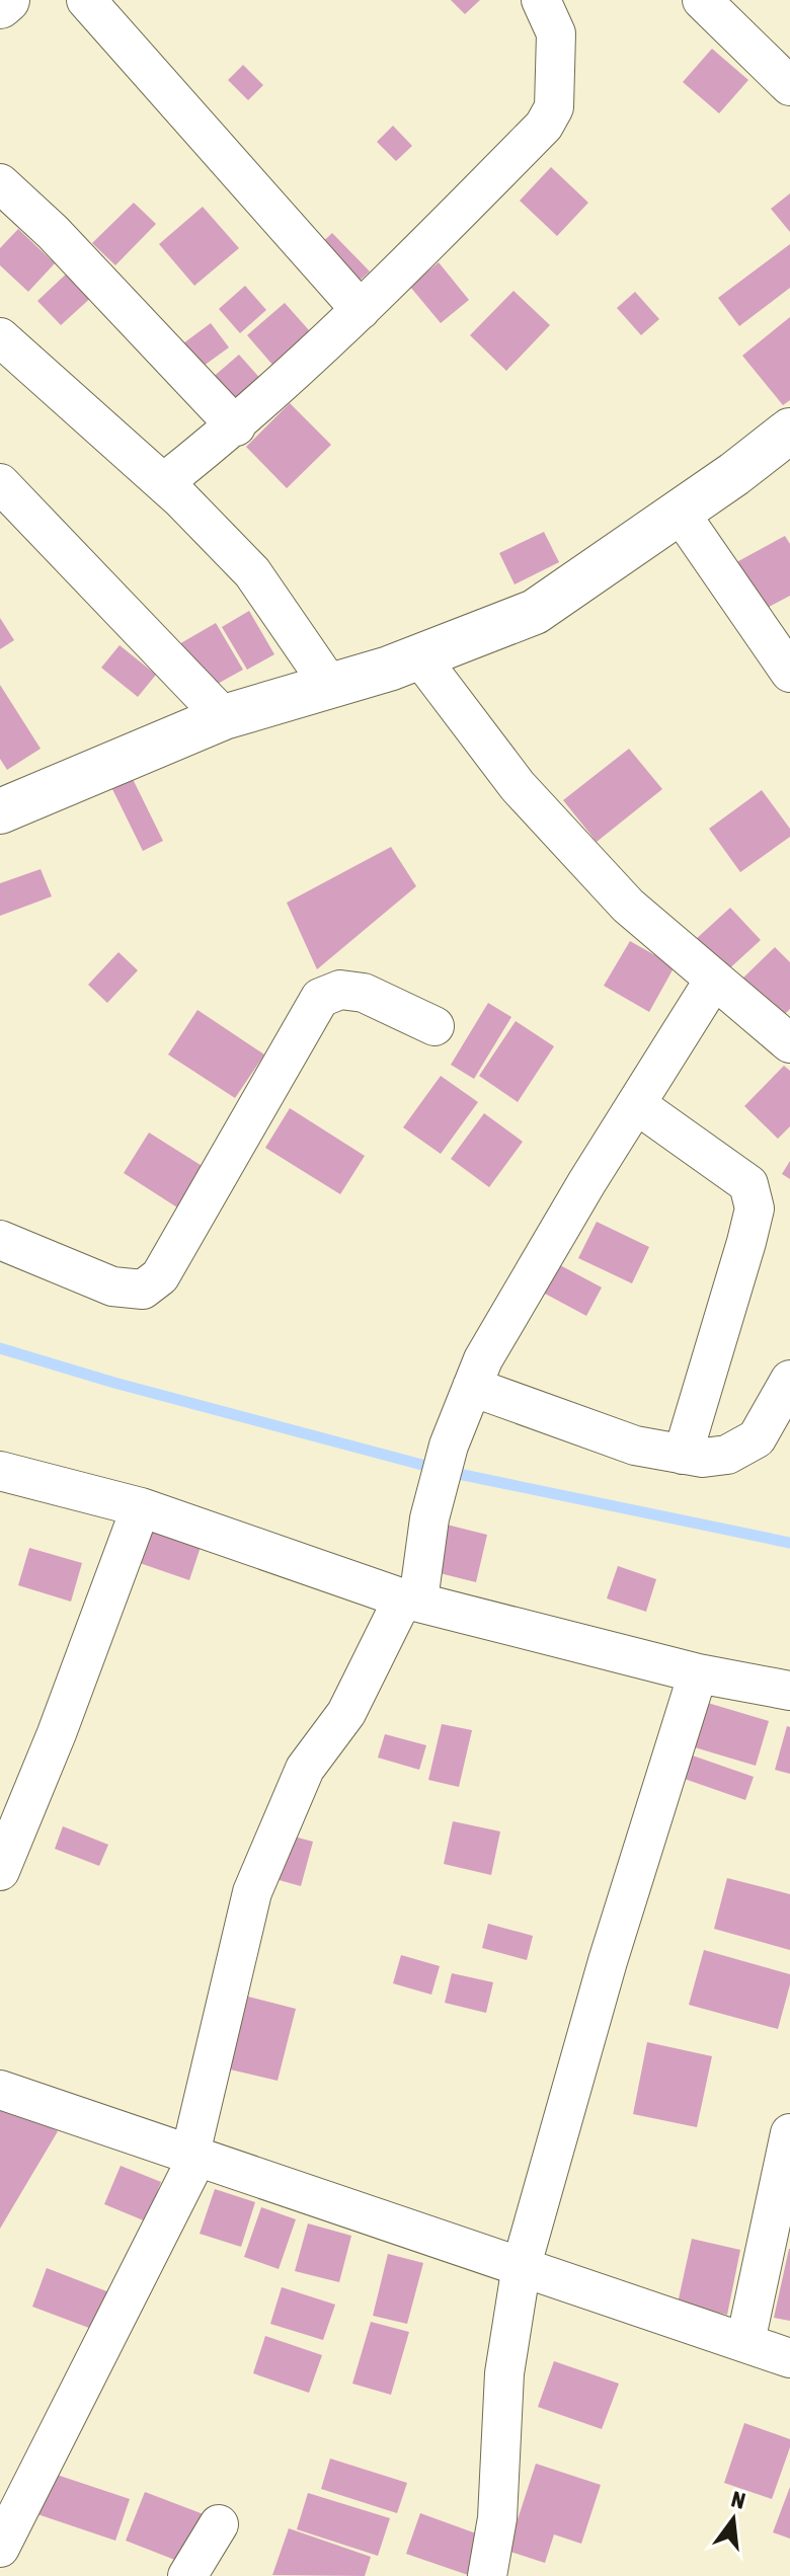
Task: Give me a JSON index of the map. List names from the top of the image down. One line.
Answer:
{"north":"top"}
